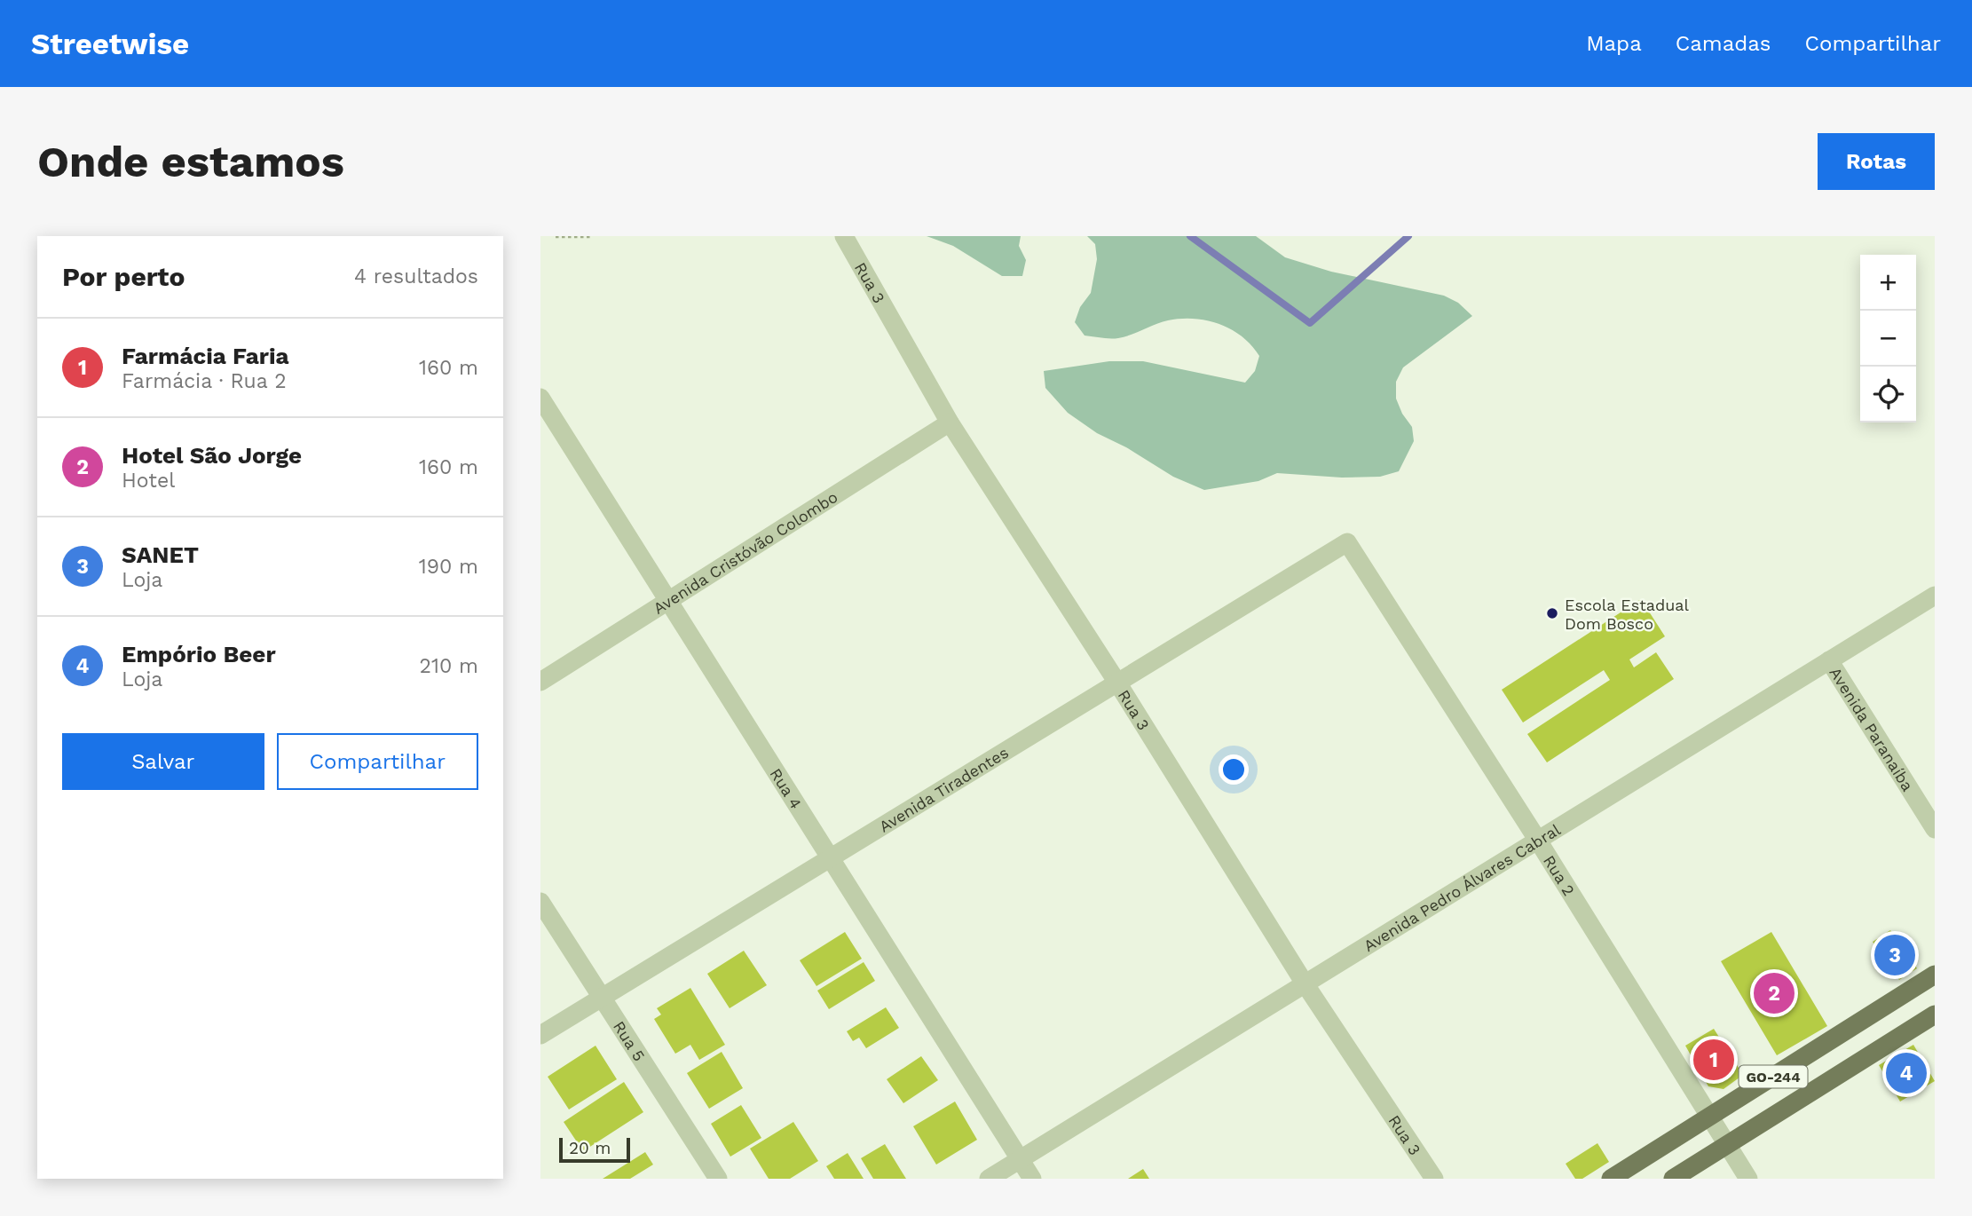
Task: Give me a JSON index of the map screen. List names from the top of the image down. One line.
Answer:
{"streets":{"main road":["GO-244"],"street":["Rua 3","Avenida Cristóvão Colombo","Avenida Paranaíba","Rua 4","Avenida Tiradentes","Rua 2","Avenida Pedro Álvares Cabral","Rua 5"]},"crossings":[["Rua 3","Avenida Cristóvão Colombo"],["Rua 3","Avenida Tiradentes"],["Rua 3","Avenida Pedro Álvares Cabral"],["Avenida Cristóvão Colombo","Rua 4"],["Avenida Paranaíba","Avenida Pedro Álvares Cabral"],["Rua 4","Avenida Tiradentes"],["Rua 4","Avenida Pedro Álvares Cabral"],["Avenida Tiradentes","Rua 2"],["Avenida Tiradentes","Rua 5"],["Rua 2","Avenida Pedro Álvares Cabral"],["Rua 2","GO-244"]],"places":["Escola Estadual Dom Bosco"],"scale_bar":"20 m","page":{"header":"Streetwise","nav":["Mapa","Camadas","Compartilhar"],"buttons":["Rotas",["Salvar","Compartilhar"]],"title":"Onde estamos","heading":["Por perto","4 resultados"],"map_buttons":["+","−"],"list":[{"mark":"1","name":"Farmácia Faria","note":"Farmácia · Rua 2","value":"160 m"},{"mark":"2","name":"Hotel São Jorge","note":"Hotel","value":"160 m"},{"mark":"3","name":"SANET","note":"Loja","value":"190 m"},{"mark":"4","name":"Empório Beer","note":"Loja","value":"210 m"}],"pins":["3","2","1","4"],"scale":"20 m"}}
